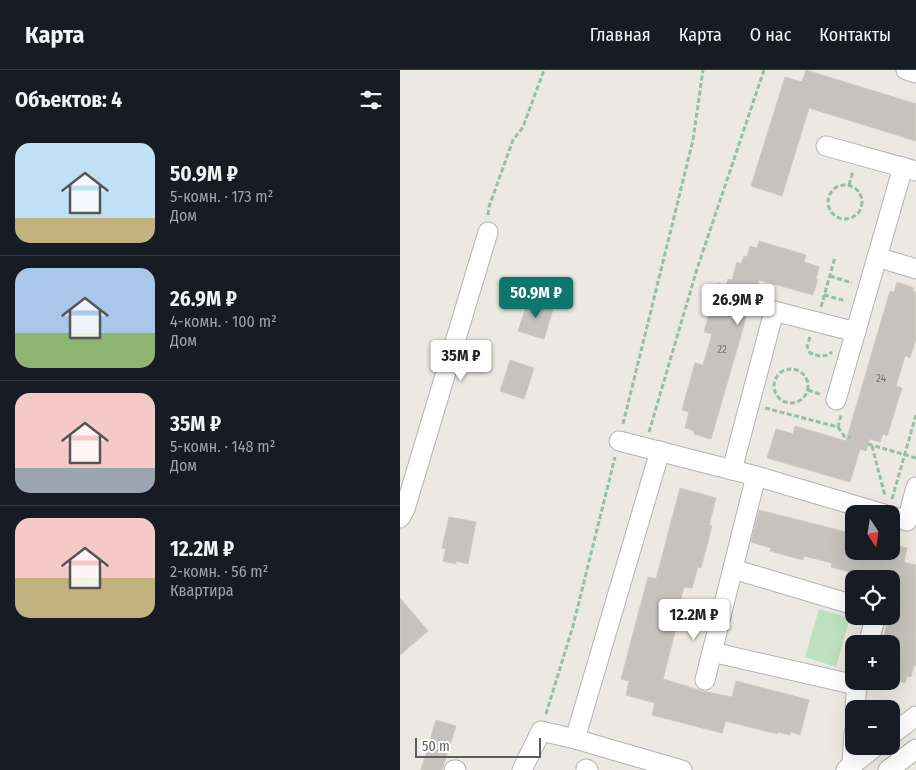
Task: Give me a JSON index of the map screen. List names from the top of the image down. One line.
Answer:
{"house_numbers":["22","24"],"scale_bar":"50 m","north":"bottom","page":{"header":"Карта","nav":["Главная","Карта","О нас","Контакты"],"heading":"Объектов: 4","list":[{"name":"50.9M ₽","note":"5-комн. · 173 m² · Дом"},{"name":"26.9M ₽","note":"4-комн. · 100 m² · Дом"},{"name":"35M ₽","note":"5-комн. · 148 m² · Дом"},{"name":"12.2M ₽","note":"2-комн. · 56 m² · Квартира"}],"price":["50.9M ₽","26.9M ₽","35M ₽","12.2M ₽"],"map_buttons":["+","−"],"scale":"50 m"}}
